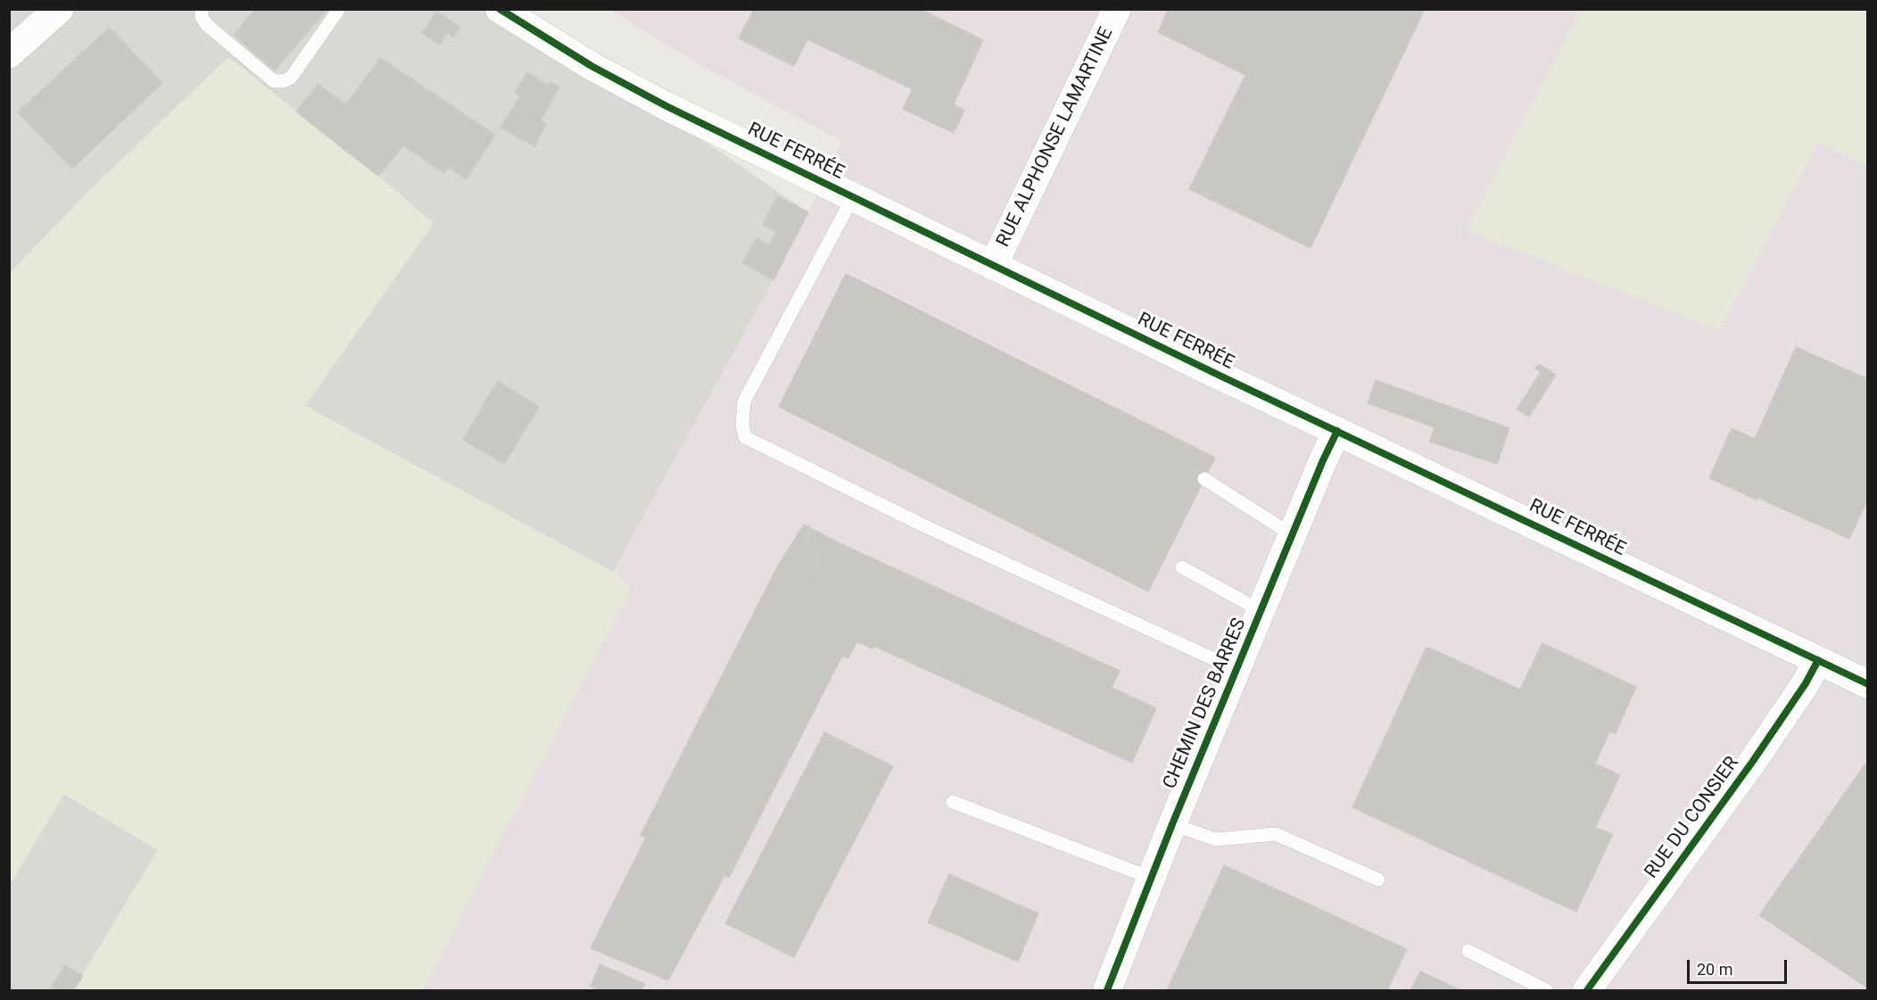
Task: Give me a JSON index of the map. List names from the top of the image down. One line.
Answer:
{"streets":{"street":["RUE ALPHONSE LAMARTINE","RUE FERRÉE","CHEMIN DES BARRES","RUE DU CONSIER"]},"crossings":[["RUE ALPHONSE LAMARTINE","RUE FERRÉE"],["RUE FERRÉE","CHEMIN DES BARRES"],["RUE FERRÉE","RUE DU CONSIER"]],"scale_bar":"20 m"}
